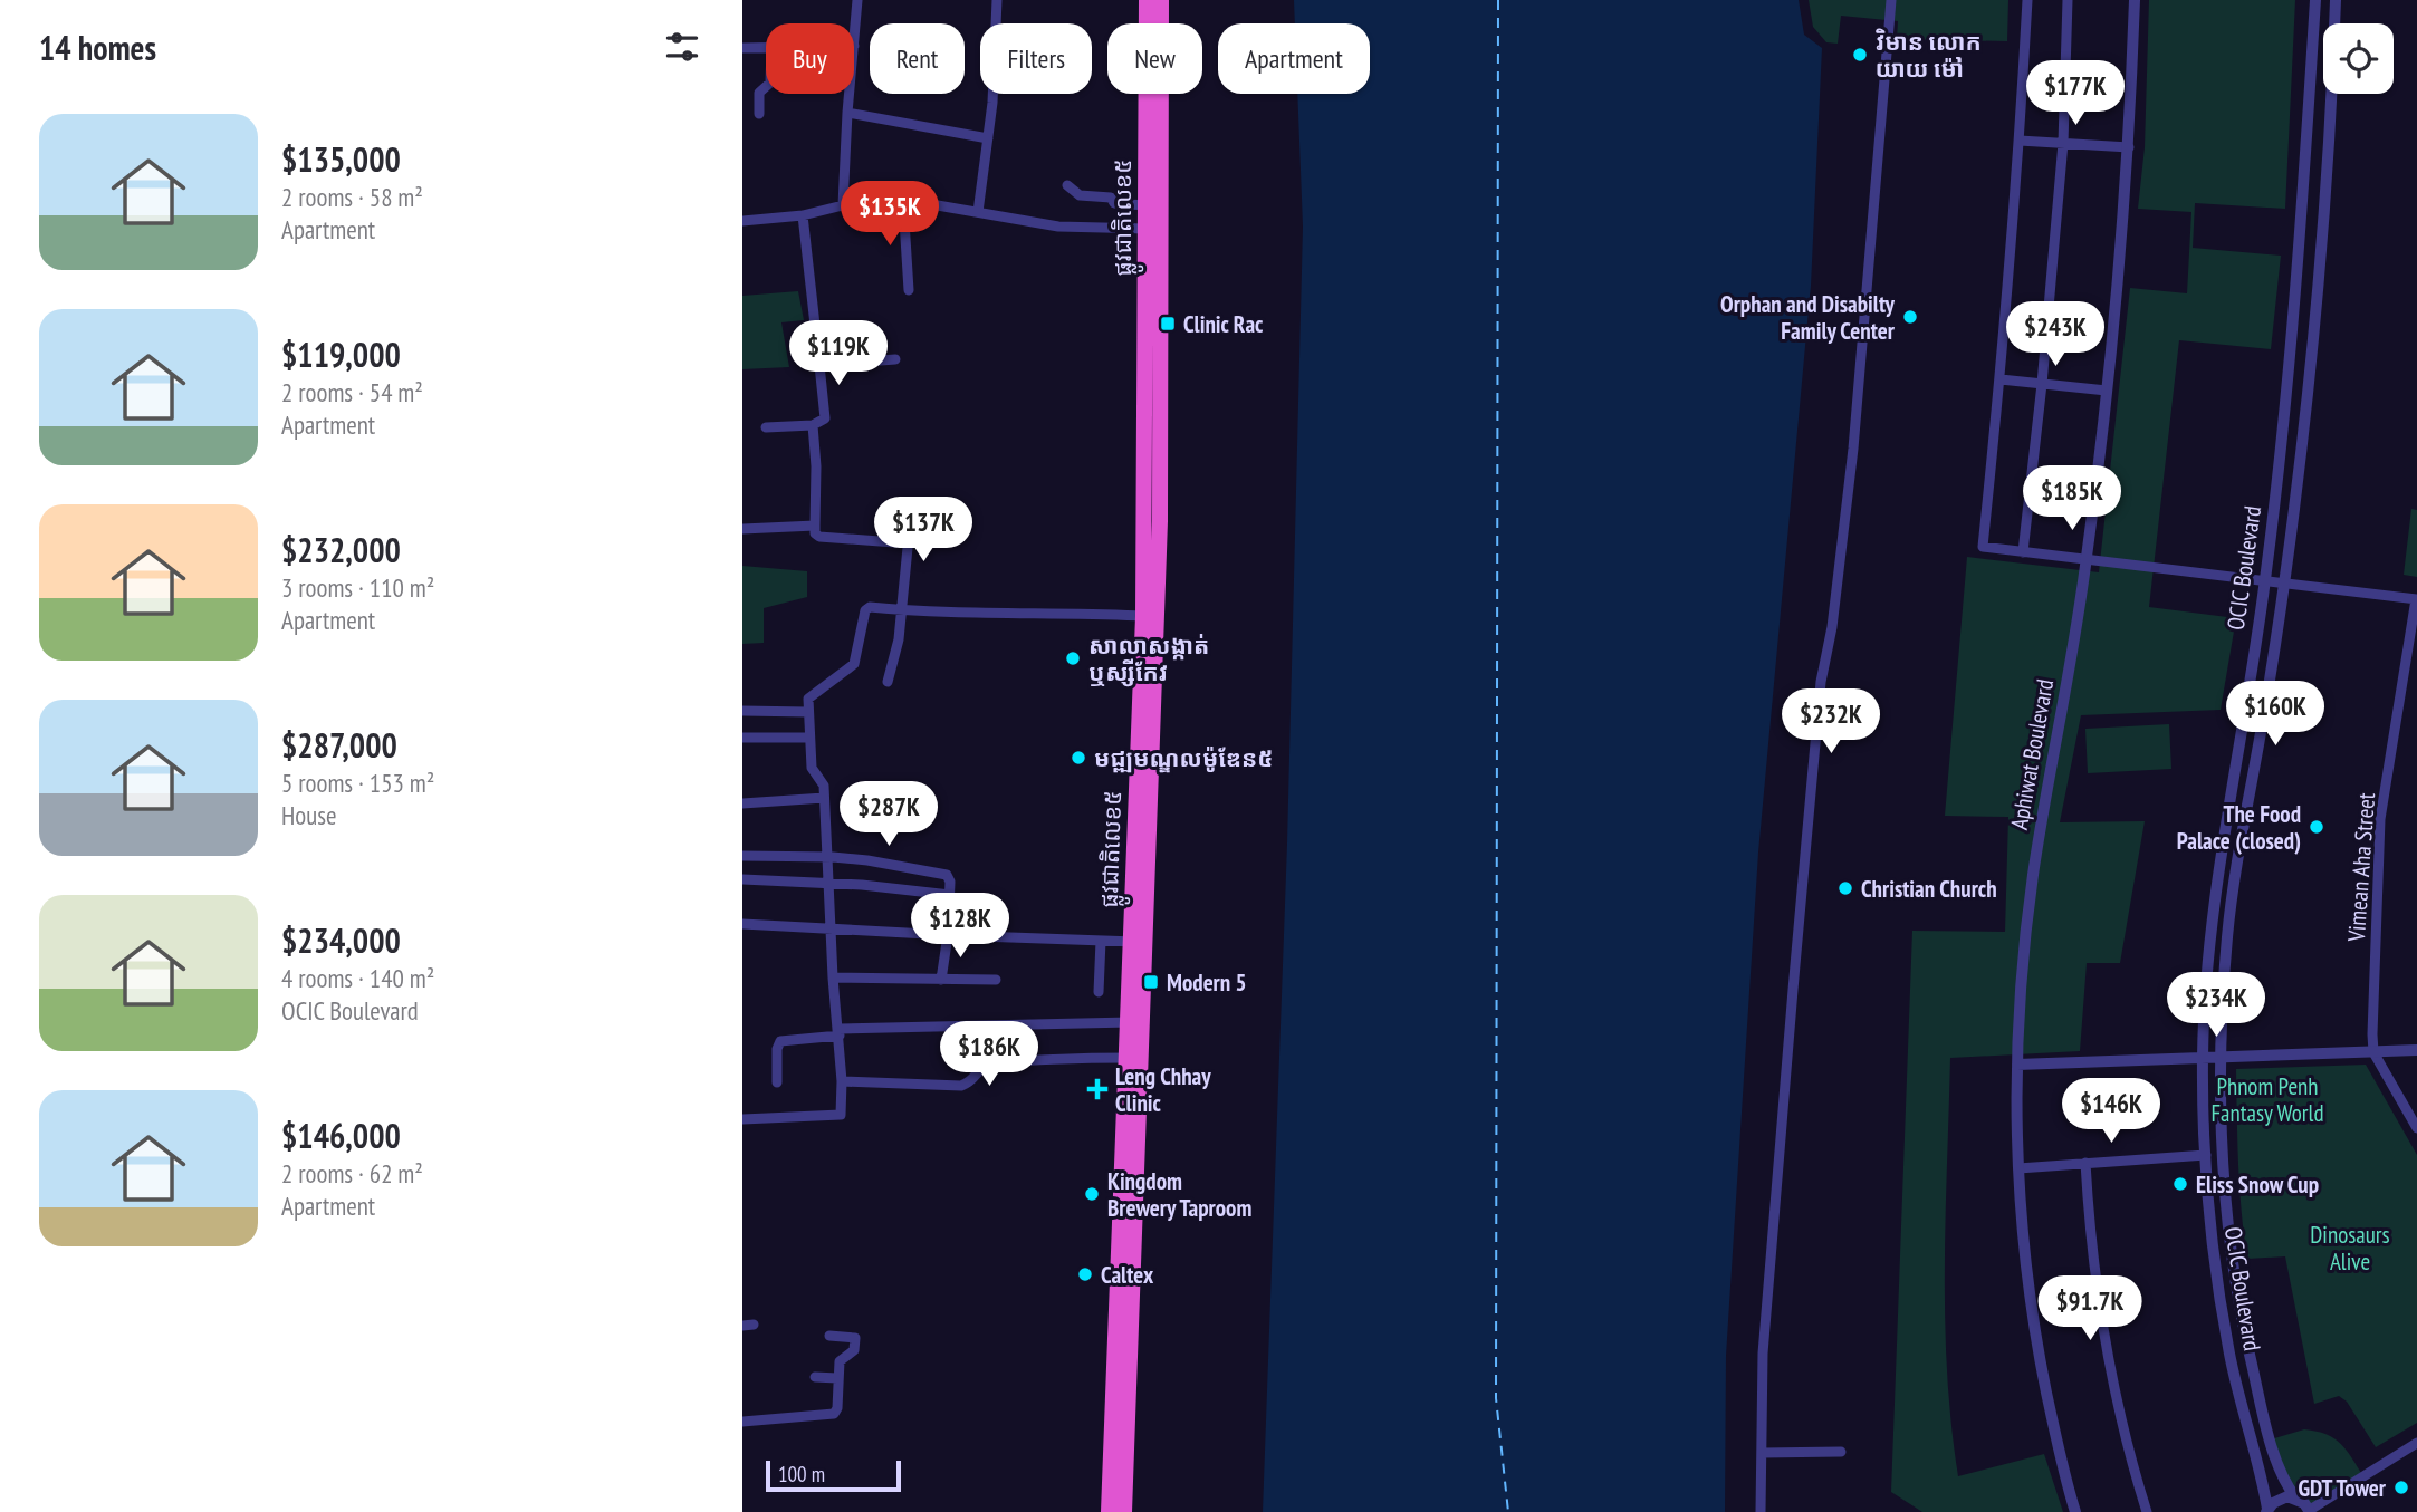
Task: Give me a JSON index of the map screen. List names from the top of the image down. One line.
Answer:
{"streets":{"highway":["ផ្លូវជាតិលេខ៥"],"street":["OCIC Boulevard","Aphiwat Boulevard","Vimean Aha Street"]},"parks":["Phnom Penh Fantasy World","Dinosaurs Alive"],"places":{"other":["វិមាន លោក យាយ ម៉ៅ","Orphan and Disabilty Family Center","សាលាសង្កាត់ ឬស្សីកែវ","មជ្ឍមណ្ឌលម៉ូឌែន៥","The Food Palace (closed)","Christian Church","Eliss Snow Cup","Kingdom Brewery Taproom","Caltex","GDT Tower"],"transit":["Clinic Rac","Modern 5"],"health":["Leng Chhay Clinic"]},"scale_bar":"100 m","page":{"heading":"14 homes","chip":["Buy","Rent","Filters","New","Apartment"],"price":["$177K","$135K","$243K","$119K","$185K","$137K","$160K","$232K","$287K","$128K","$234K","$186K","$146K","$91.7K"],"list":[{"name":"$135,000","note":"2 rooms · 58 m² · Apartment"},{"name":"$119,000","note":"2 rooms · 54 m² · Apartment"},{"name":"$232,000","note":"3 rooms · 110 m² · Apartment"},{"name":"$287,000","note":"5 rooms · 153 m² · House"},{"name":"$234,000","note":"4 rooms · 140 m² · OCIC Boulevard"},{"name":"$146,000","note":"2 rooms · 62 m² · Apartment"}],"scale":"100 m"}}
